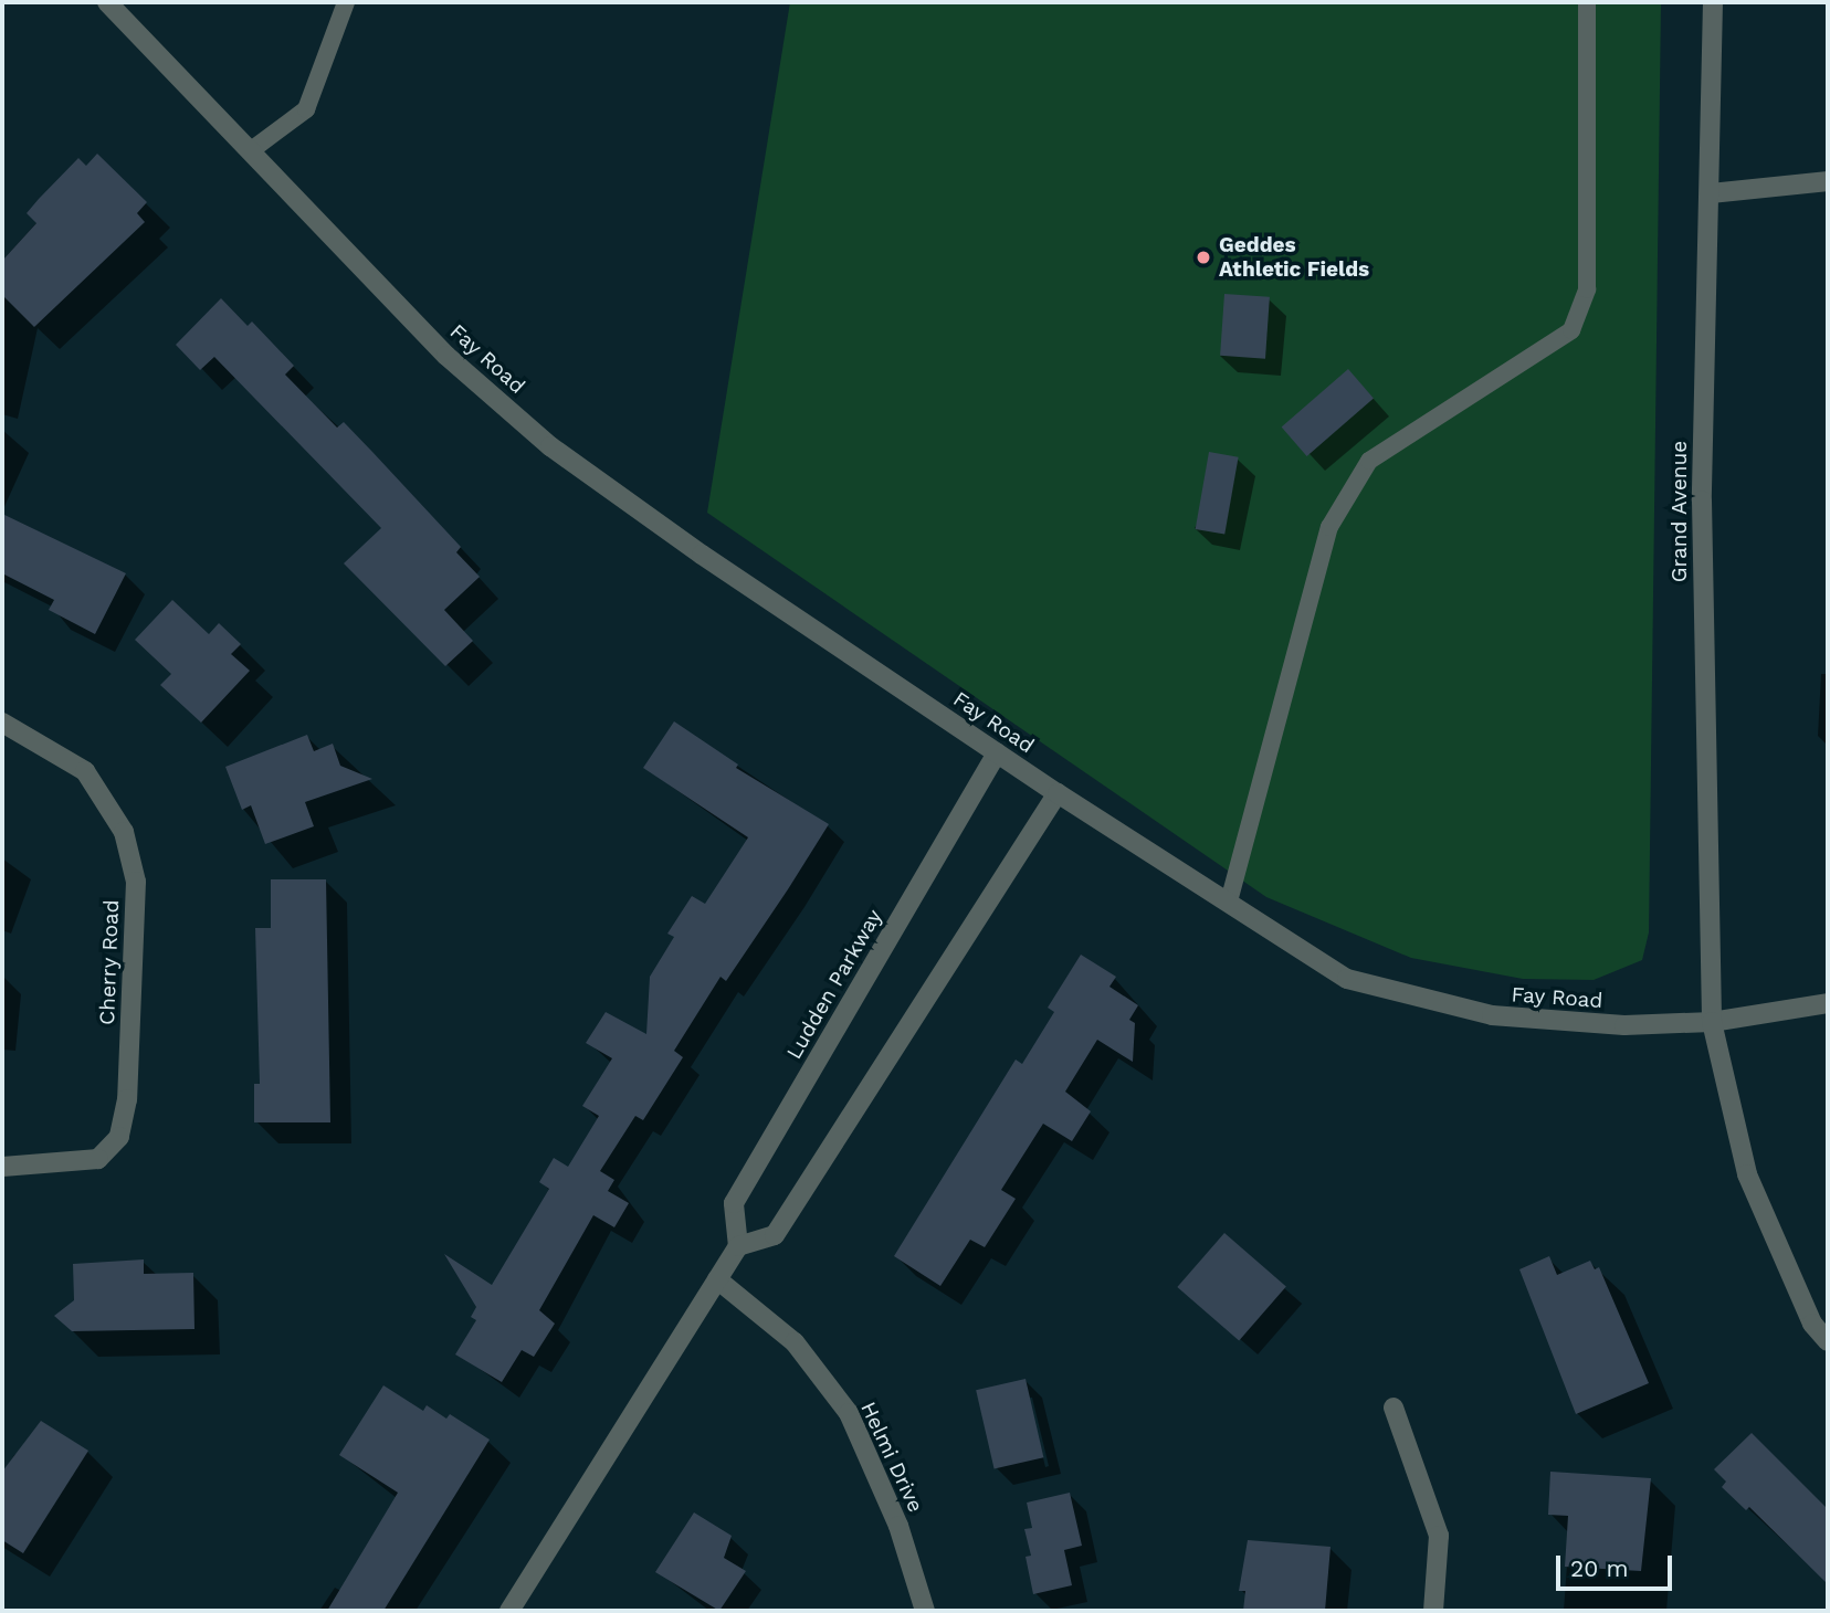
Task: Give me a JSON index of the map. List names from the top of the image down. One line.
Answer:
{"streets":{"street":["Fay Road","Grand Avenue","Cherry Road","Ludden Parkway","Helmi Drive"]},"crossings":[["Fay Road","Grand Avenue"],["Fay Road","Ludden Parkway"]],"places":["Geddes Athletic Fields"],"scale_bar":"20 m"}
